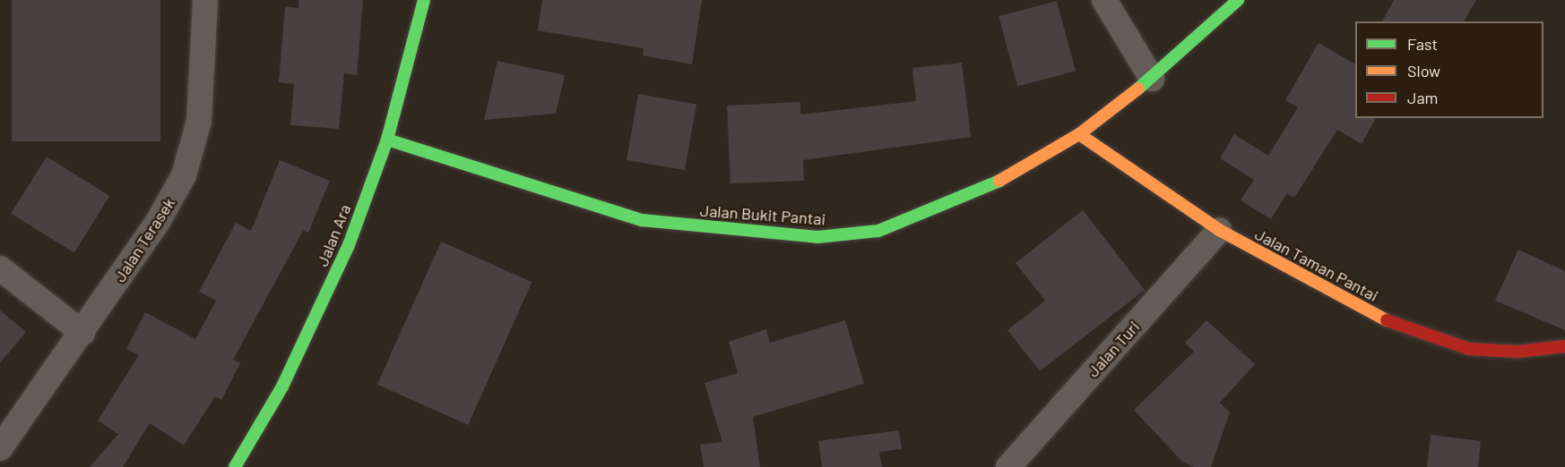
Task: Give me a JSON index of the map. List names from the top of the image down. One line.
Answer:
{"streets":{"street":["Jalan Bukit Pantai","Jalan Ara","Jalan Terasek","Jalan Taman Pantai","Jalan Turi"]},"crossings":[["Jalan Bukit Pantai","Jalan Ara"],["Jalan Bukit Pantai","Jalan Taman Pantai"],["Jalan Taman Pantai","Jalan Turi"]],"legend":["Fast","Slow","Jam"]}
